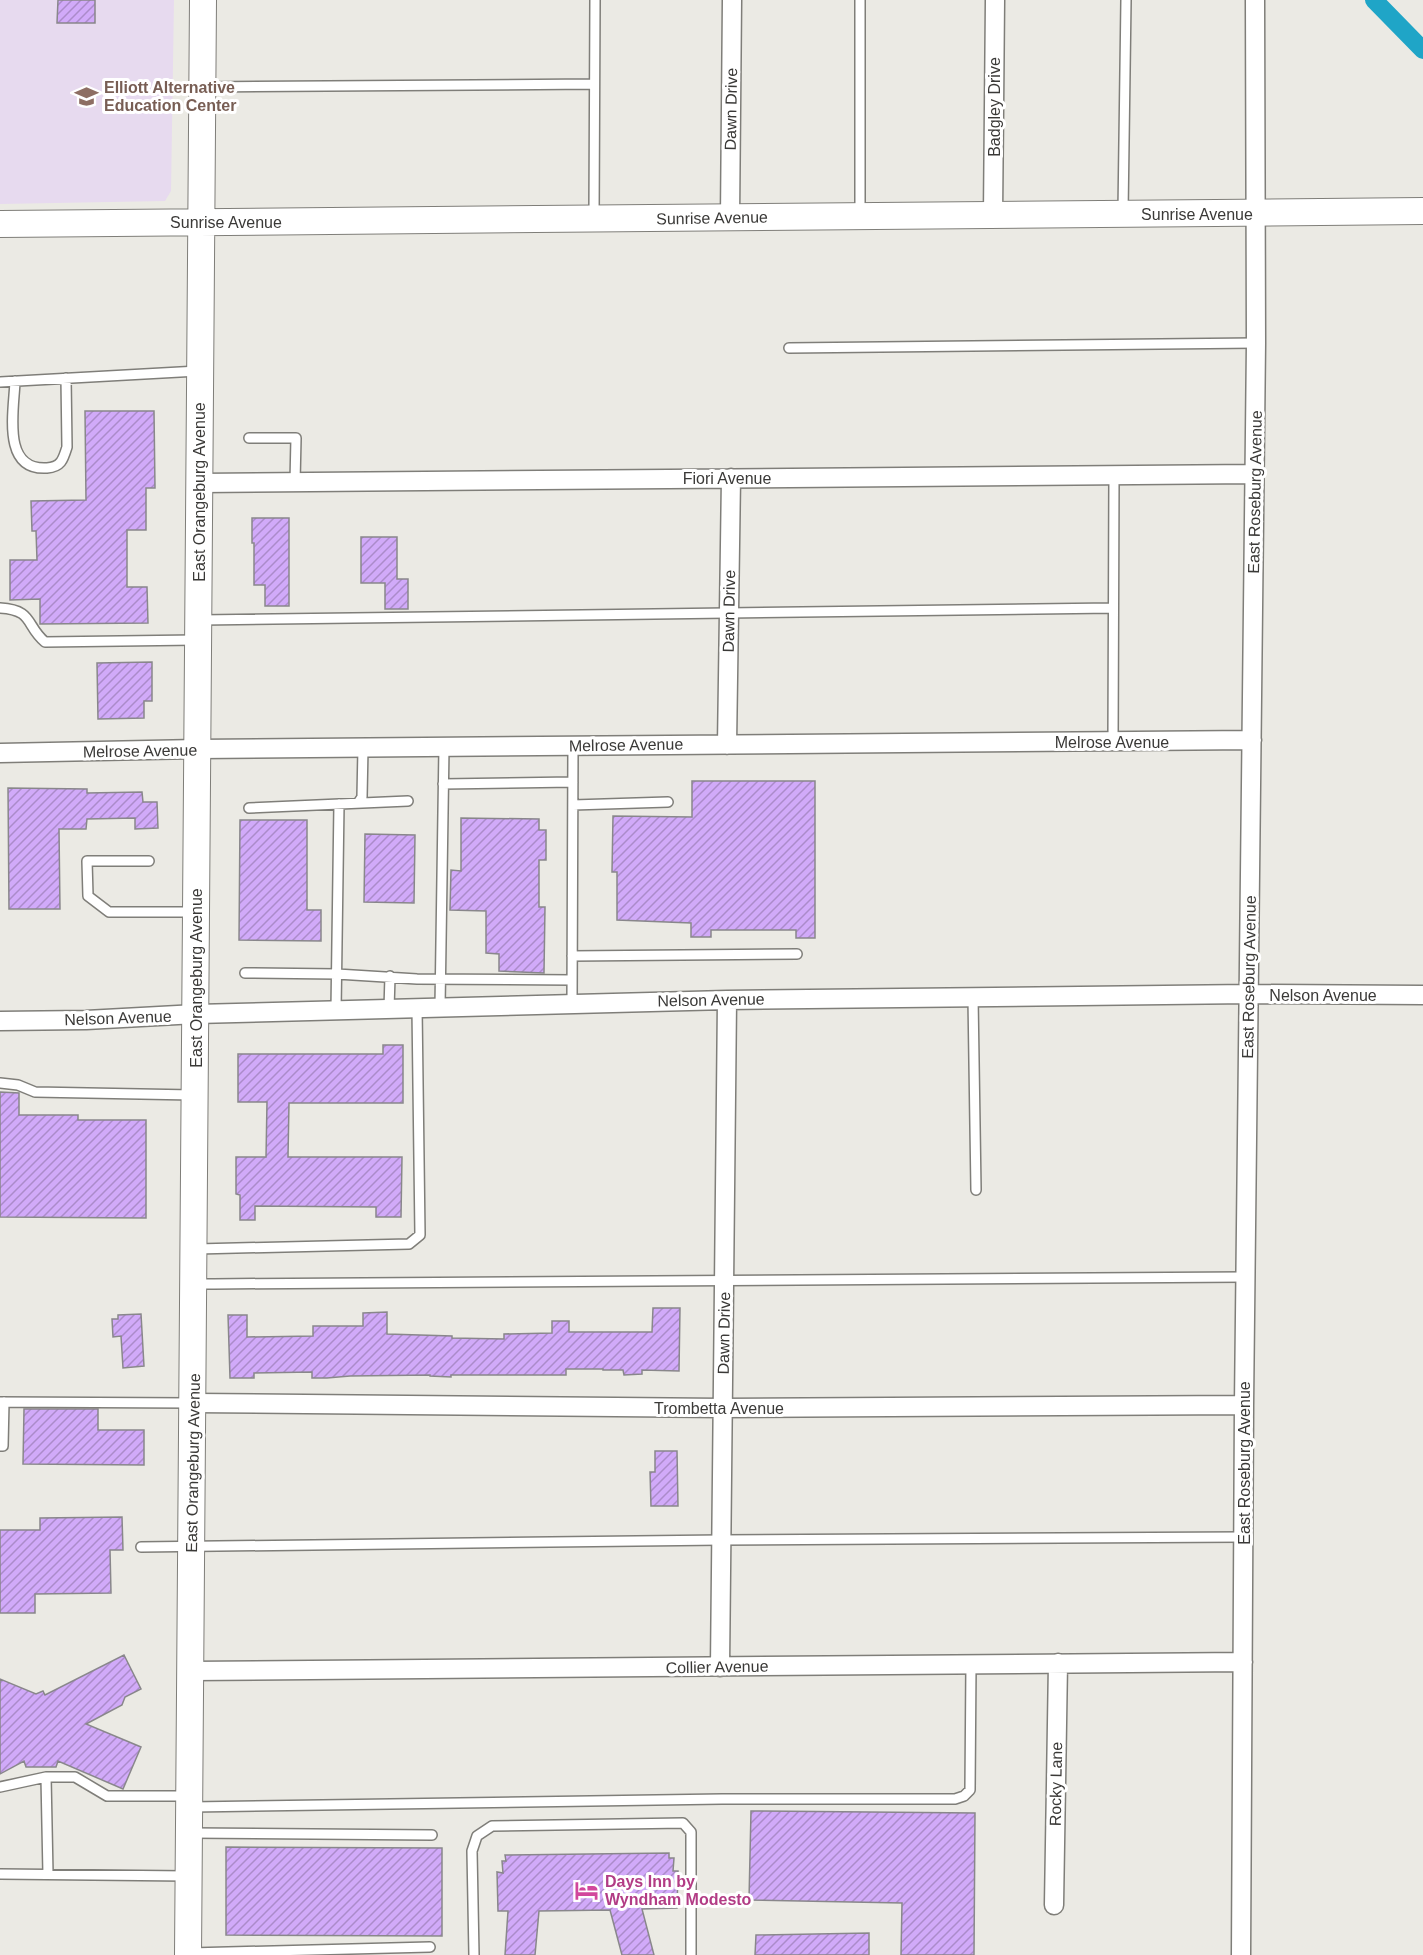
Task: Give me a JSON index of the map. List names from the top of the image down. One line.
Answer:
{"streets":{"street":["Badgley Drive","Dawn Drive","Sunrise Avenue","Fiori Avenue","East Orangeburg Avenue","East Roseburg Avenue","Melrose Avenue","Nelson Avenue","Trombetta Avenue","Collier Avenue","Rocky Lane"]},"crossings":[["Badgley Drive","Sunrise Avenue"],["Dawn Drive","Sunrise Avenue"],["Dawn Drive","Fiori Avenue"],["Dawn Drive","Melrose Avenue"],["Dawn Drive","Nelson Avenue"],["Dawn Drive","Trombetta Avenue"],["Dawn Drive","Collier Avenue"],["Sunrise Avenue","East Orangeburg Avenue"],["Sunrise Avenue","East Roseburg Avenue"],["Fiori Avenue","East Orangeburg Avenue"],["Fiori Avenue","East Roseburg Avenue"],["East Orangeburg Avenue","Melrose Avenue"],["East Orangeburg Avenue","Nelson Avenue"],["East Orangeburg Avenue","Trombetta Avenue"],["East Orangeburg Avenue","Collier Avenue"],["East Roseburg Avenue","Melrose Avenue"],["East Roseburg Avenue","Nelson Avenue"],["East Roseburg Avenue","Trombetta Avenue"],["East Roseburg Avenue","Collier Avenue"],["Collier Avenue","Rocky Lane"]],"places":{"school or university":["Elliott Alternative Education Center"],"hotel":["Days Inn by Wyndham Modesto"]}}
